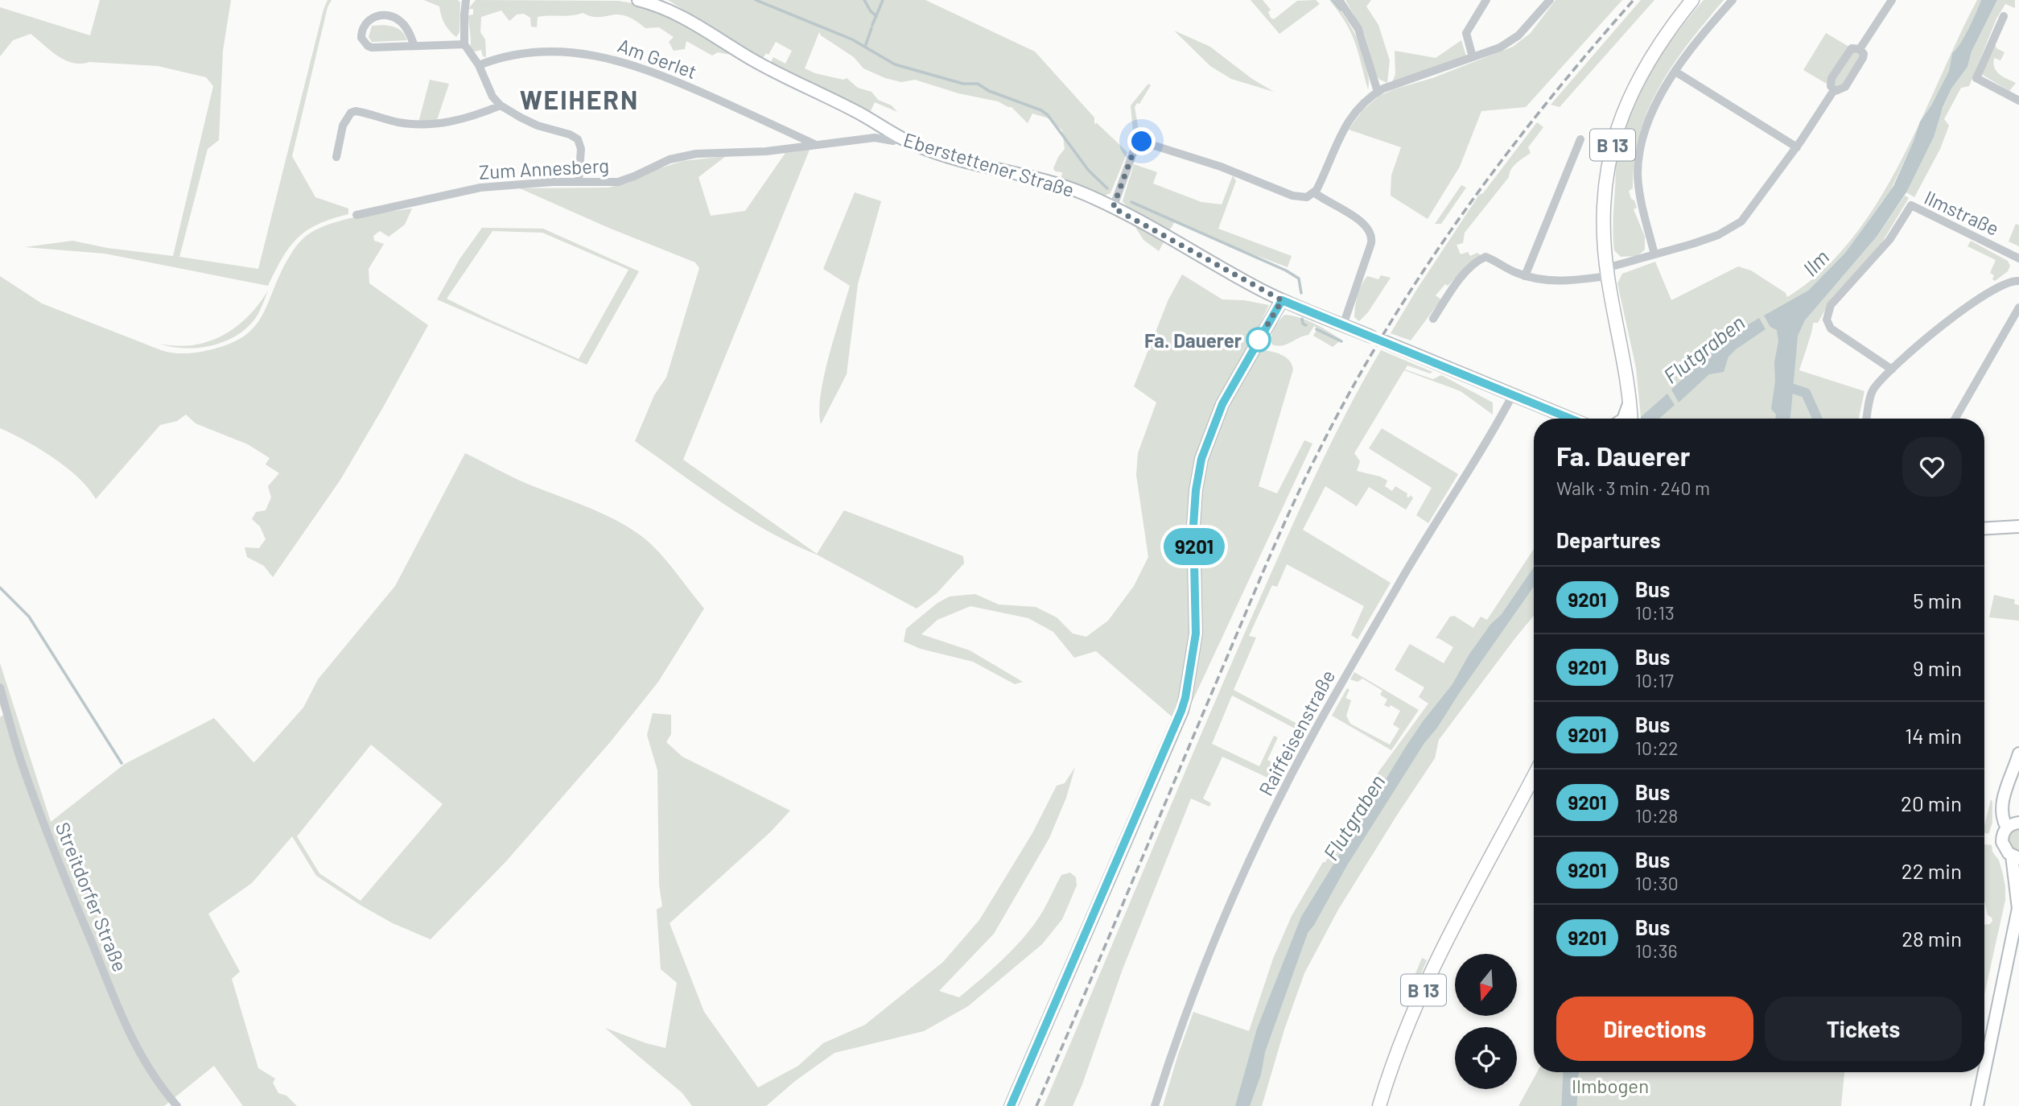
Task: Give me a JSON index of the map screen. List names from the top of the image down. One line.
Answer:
{"streets":{"main road":["B 13"],"street":["Am Gerlet","Eberstettener Straße","Zum Annesberg","Ilmstraße","Raiffeisenstraße","Streitdorfer Straße"]},"crossings":[["Am Gerlet","Zum Annesberg"],["Eberstettener Straße","Zum Annesberg"]],"districts":["WEIHERN"],"water":["Ilm","Flutgraben"],"parks":["Ilmbogen"],"places":["Fa. Dauerer"],"lines":["bus line 9201"],"north":"bottom","page":{"on_map":"9201","heading":[["Fa. Dauerer","Walk · 3 min · 240 m"],"Departures"],"list":[{"mark":"9201","name":"Bus","note":"10:13","value":"5 min"},{"mark":"9201","name":"Bus","note":"10:17","value":"9 min"},{"mark":"9201","name":"Bus","note":"10:22","value":"14 min"},{"mark":"9201","name":"Bus","note":"10:28","value":"20 min"},{"mark":"9201","name":"Bus","note":"10:30","value":"22 min"},{"mark":"9201","name":"Bus","note":"10:36","value":"28 min"}],"buttons":["Directions","Tickets"]}}
